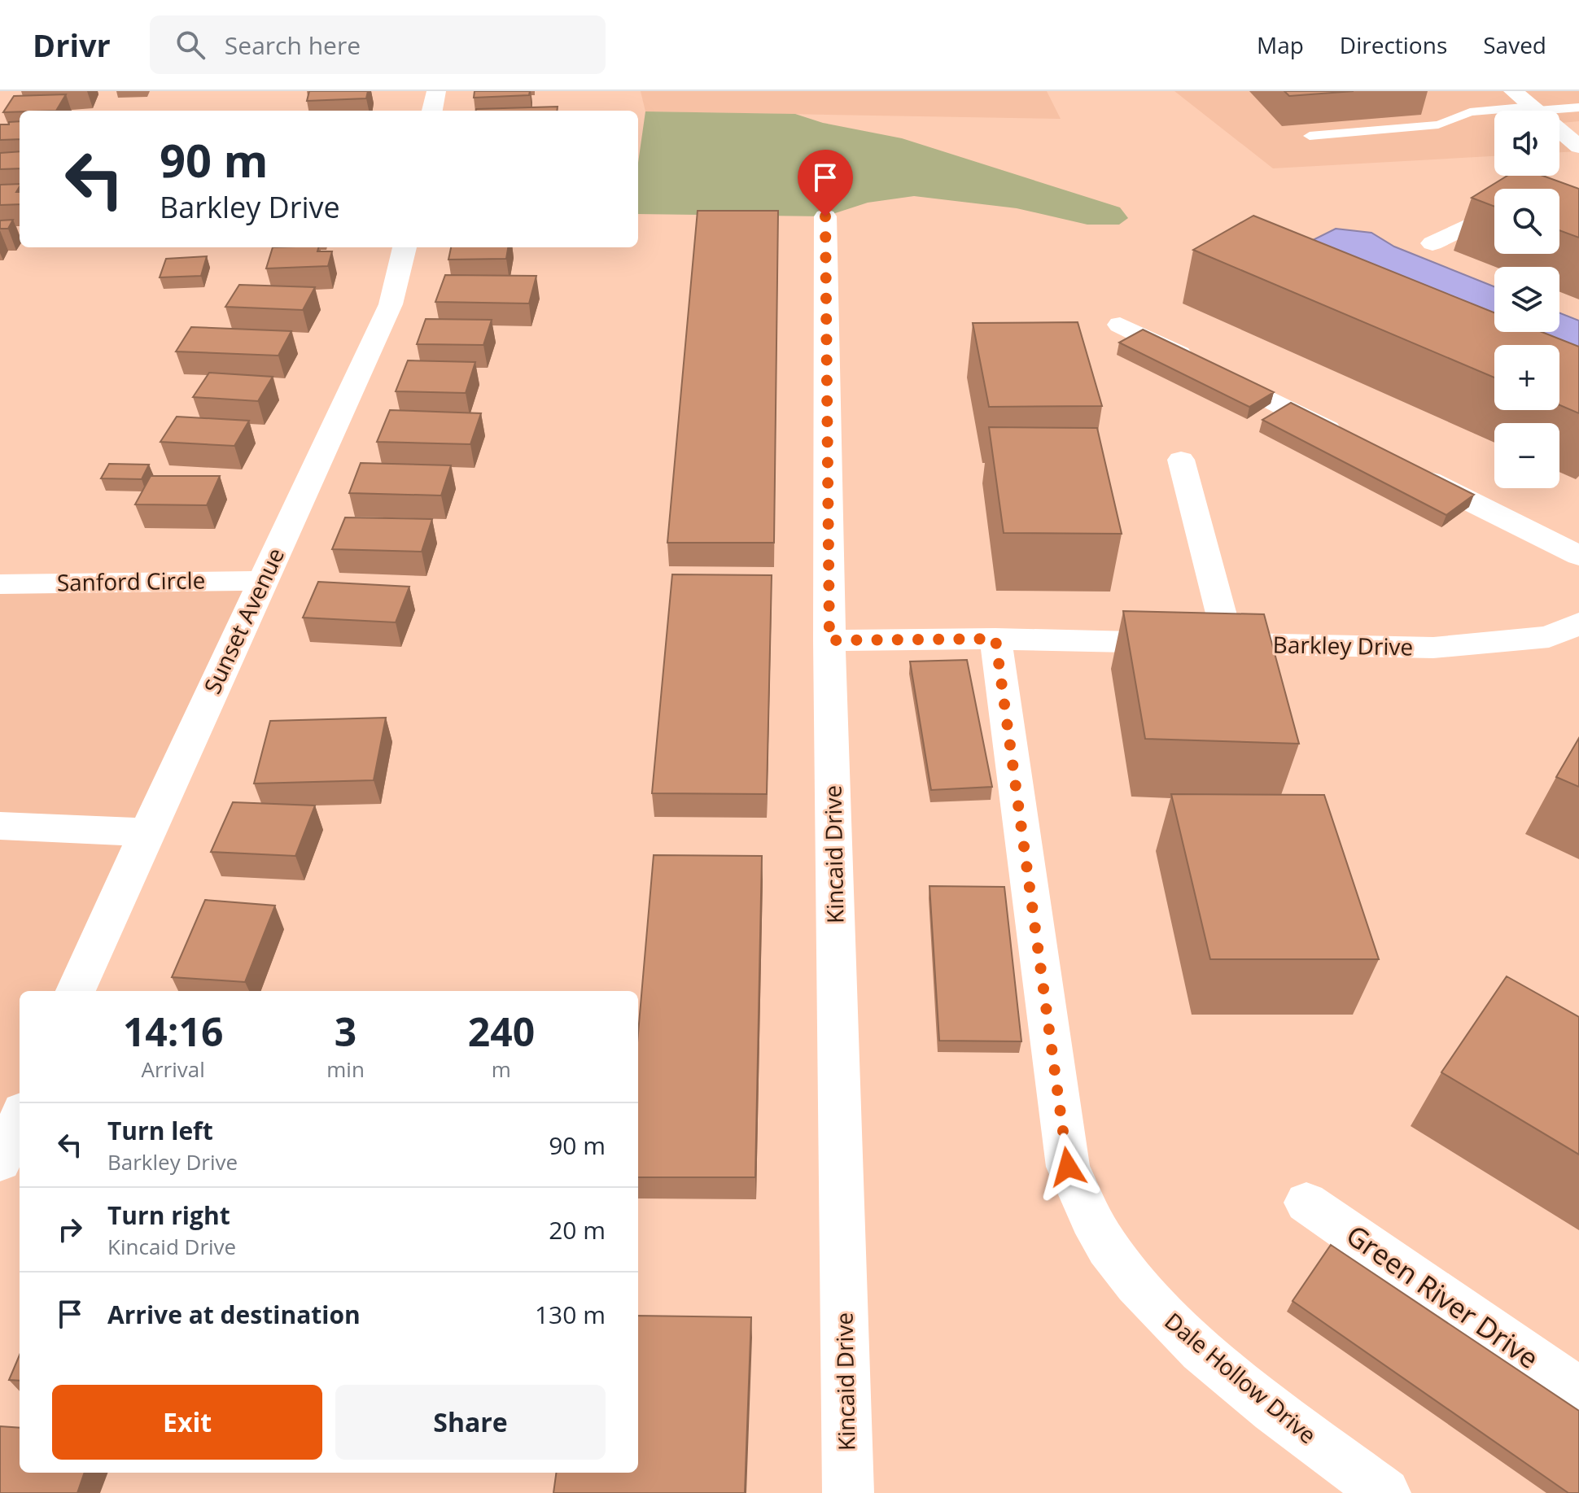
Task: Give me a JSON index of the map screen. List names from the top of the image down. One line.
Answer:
{"streets":{"street":["Sanford Circle","Sunset Avenue","Barkley Drive","Kincaid Drive","Green River Drive","Dale Hollow Drive"]},"crossings":[["Sanford Circle","Sunset Avenue"],["Barkley Drive","Kincaid Drive"],["Barkley Drive","Dale Hollow Drive"]],"page":{"header":"Drivr","search":"Search here","nav":["Map","Directions","Saved"],"map_buttons":["+","−"],"turn":["90 m","Barkley Drive"],"eta":["14:16","Arrival","3","min","240","m"],"list":[{"name":"Turn left","note":"Barkley Drive","value":"90 m"},{"name":"Turn right","note":"Kincaid Drive","value":"20 m"},{"name":"Arrive at destination","value":"130 m"}],"buttons":["Exit","Share"]}}
